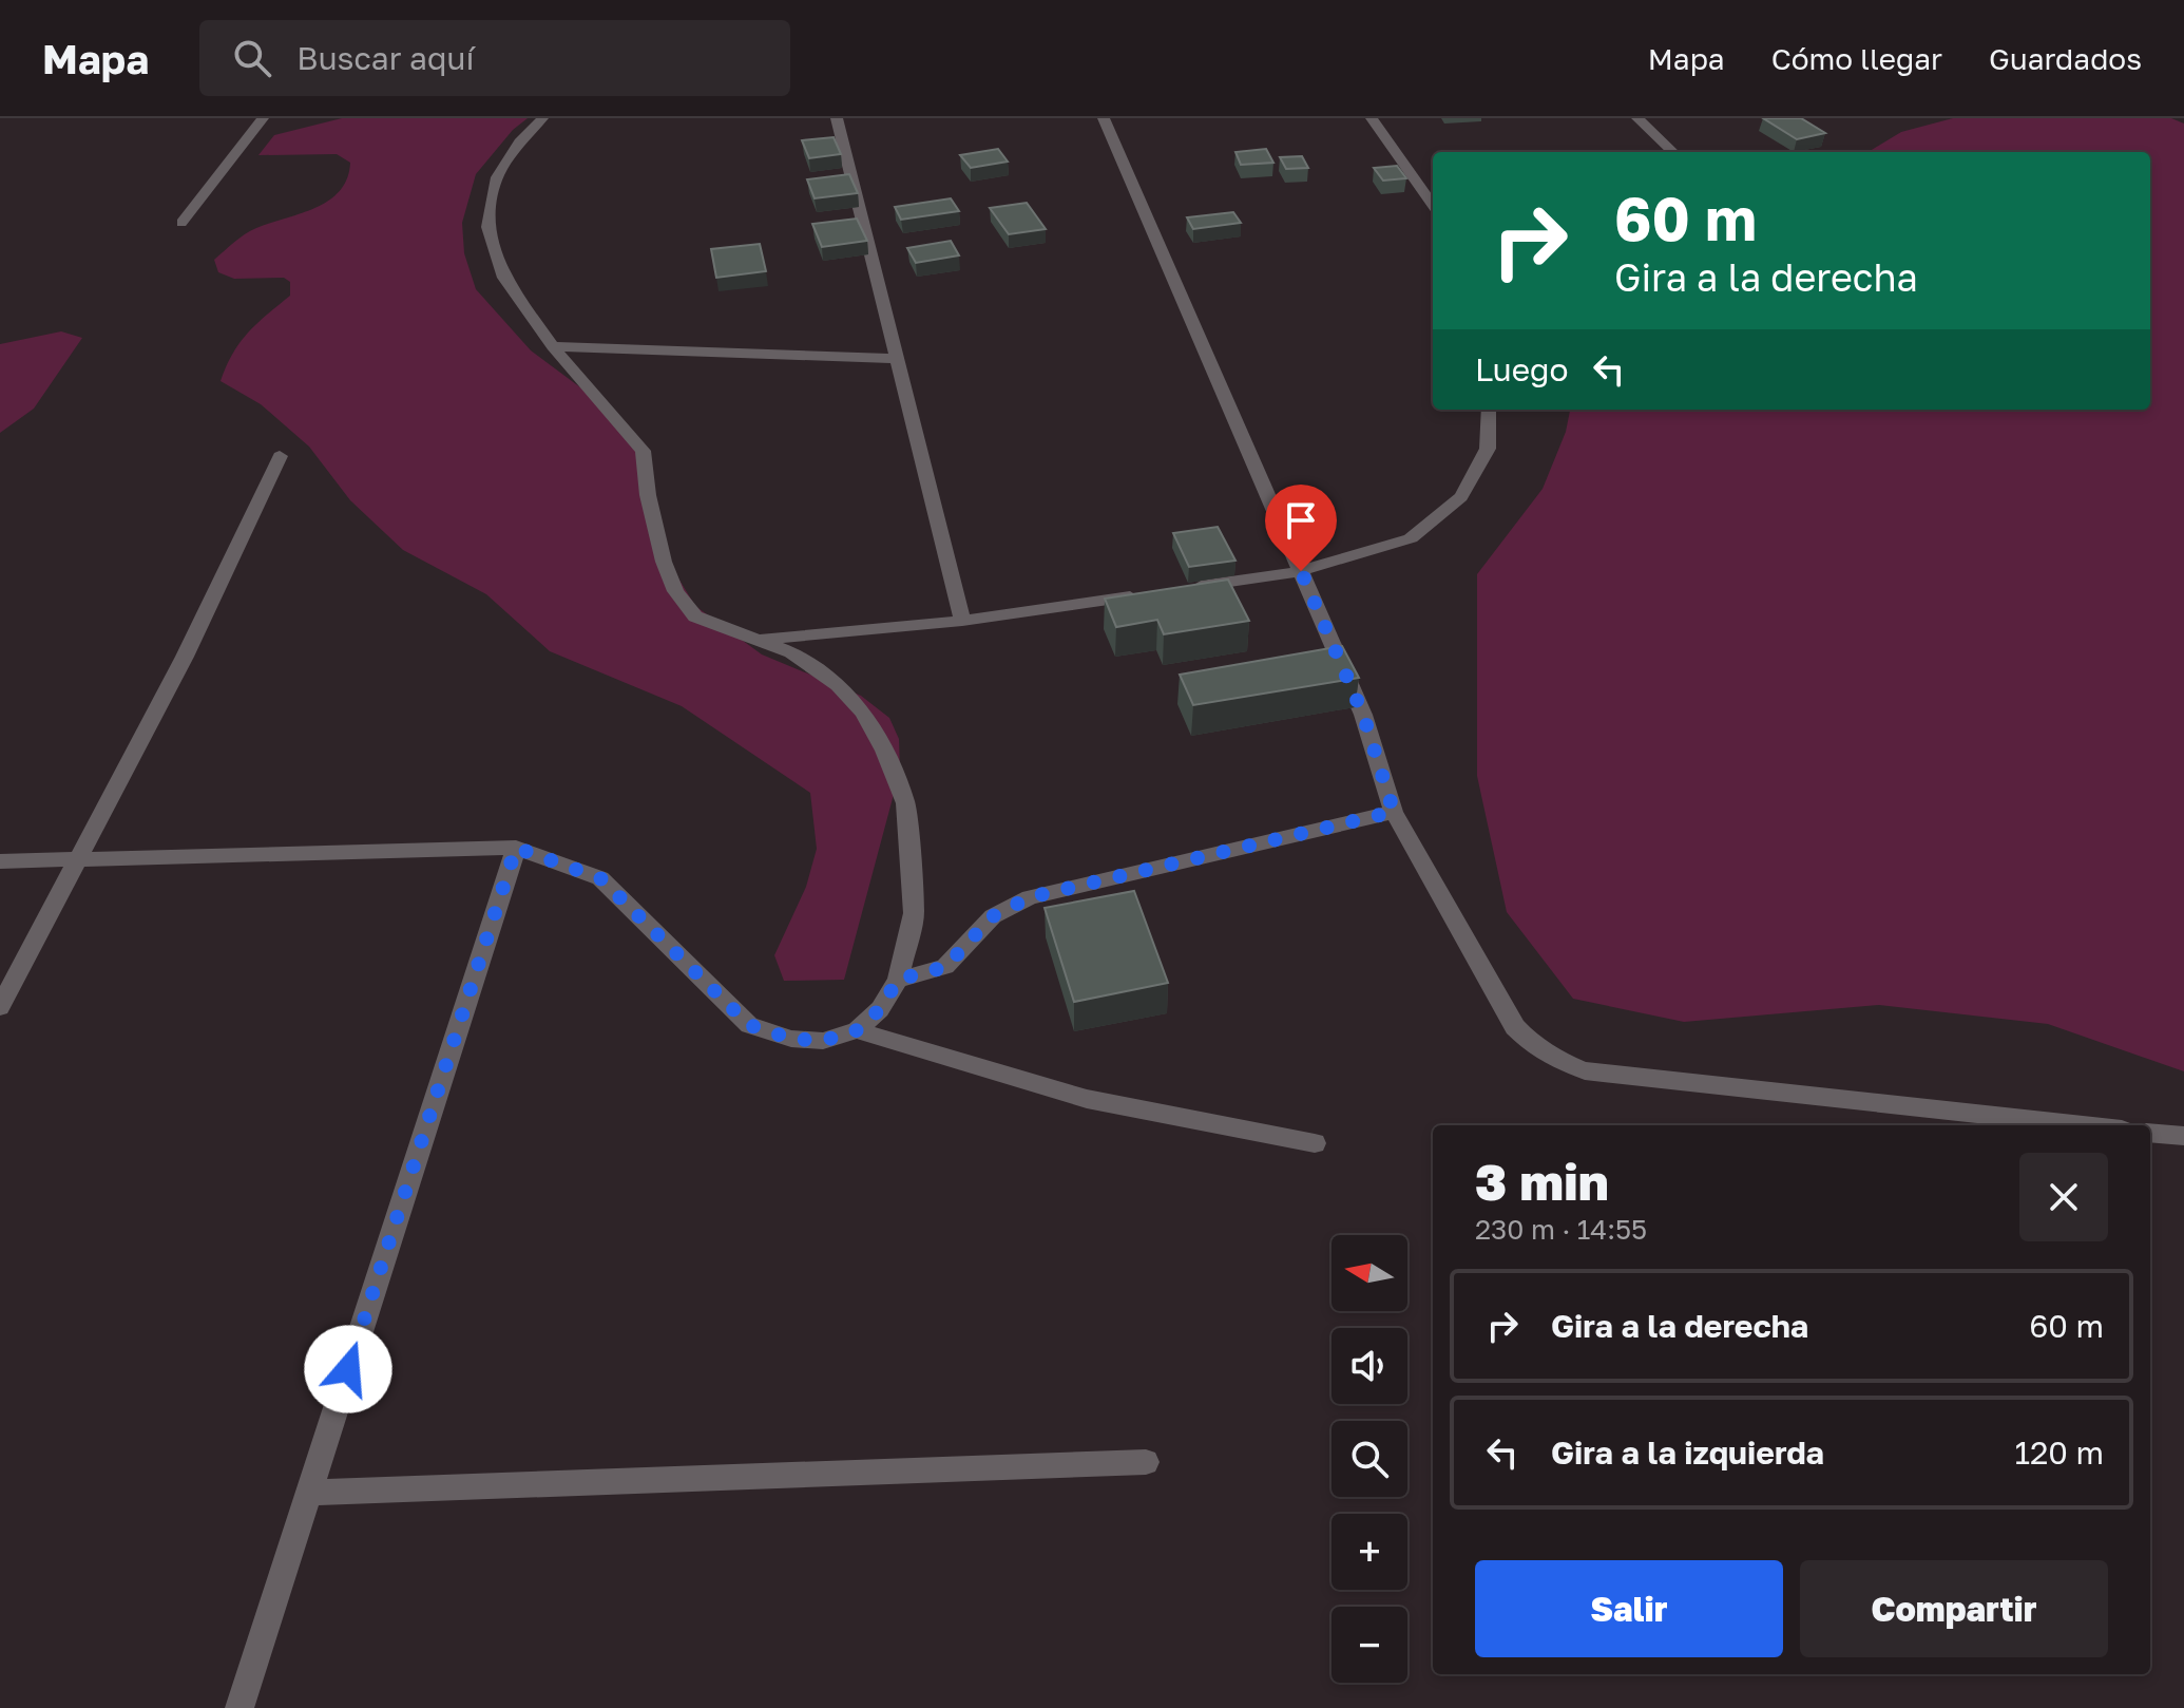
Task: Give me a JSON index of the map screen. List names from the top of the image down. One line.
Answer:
{"north":"left","page":{"header":"Mapa","search":"Buscar aquí","nav":["Mapa","Cómo llegar","Guardados"],"turn":["60 m","Gira a la derecha"],"then":"Luego","heading":["3 min","230 m · 14:55"],"map_buttons":["+","−"],"list":[{"name":"Gira a la derecha","value":"60 m"},{"name":"Gira a la izquierda","value":"120 m"}],"buttons":["Salir","Compartir"]}}
